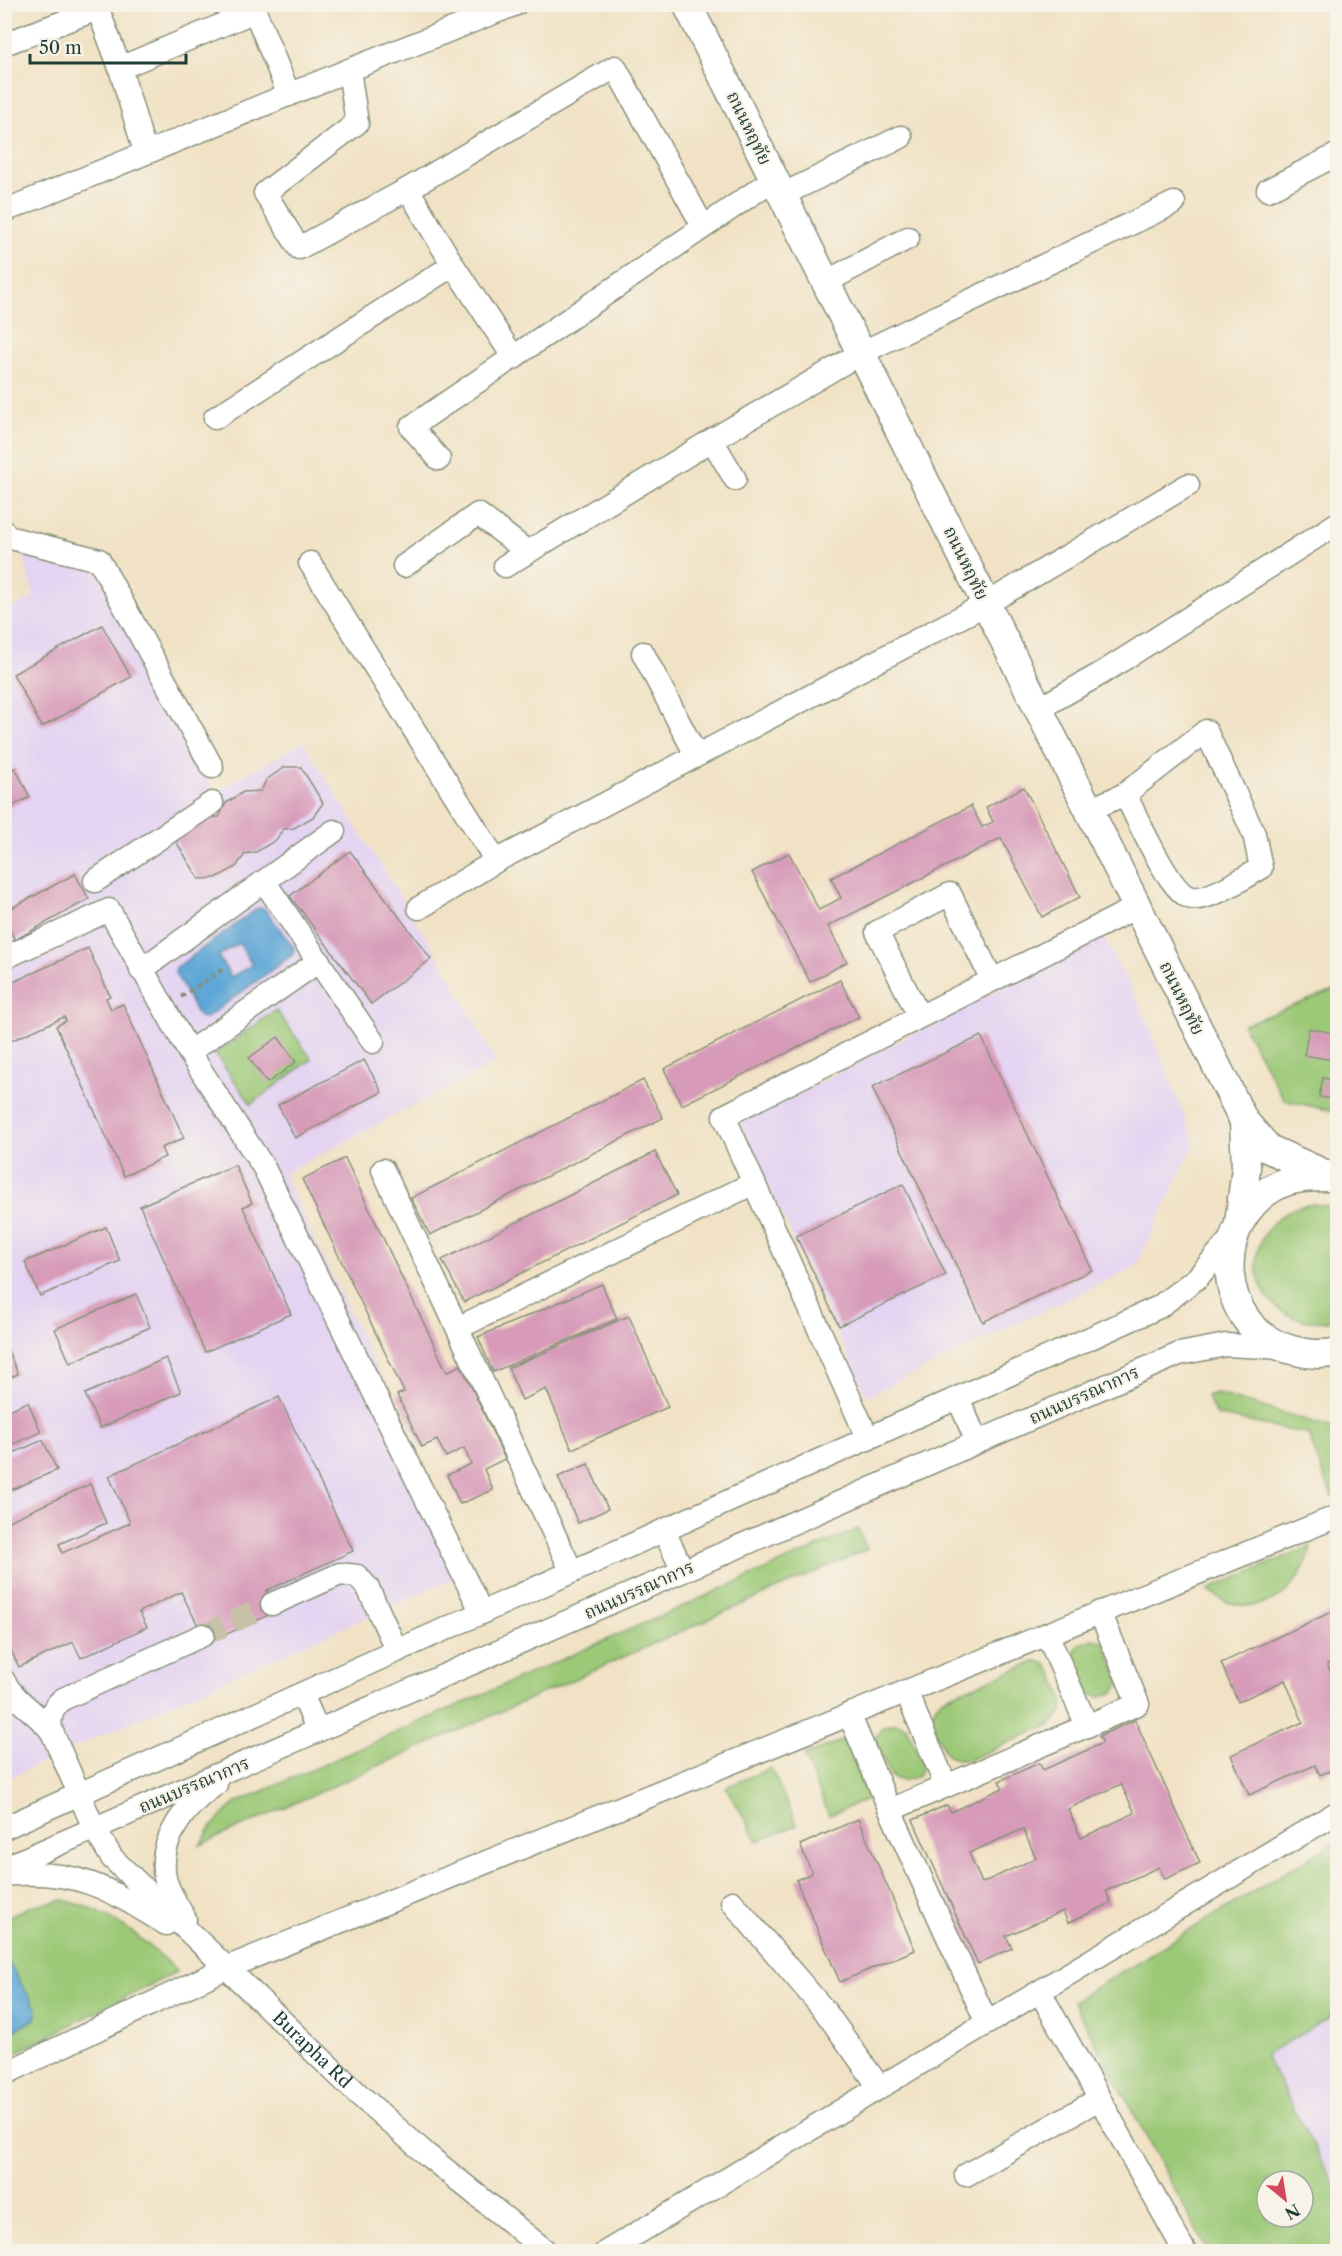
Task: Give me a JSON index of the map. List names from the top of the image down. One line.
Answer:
{"streets":{"main road":["ถนนหฤทัย"],"street":["ถนนบรรณาการ","Burapha Rd"]},"crossings":[["ถนนหฤทัย","ถนนบรรณาการ"],["ถนนบรรณาการ","Burapha Rd"]],"scale_bar":"50 m","north":"bottom right"}
